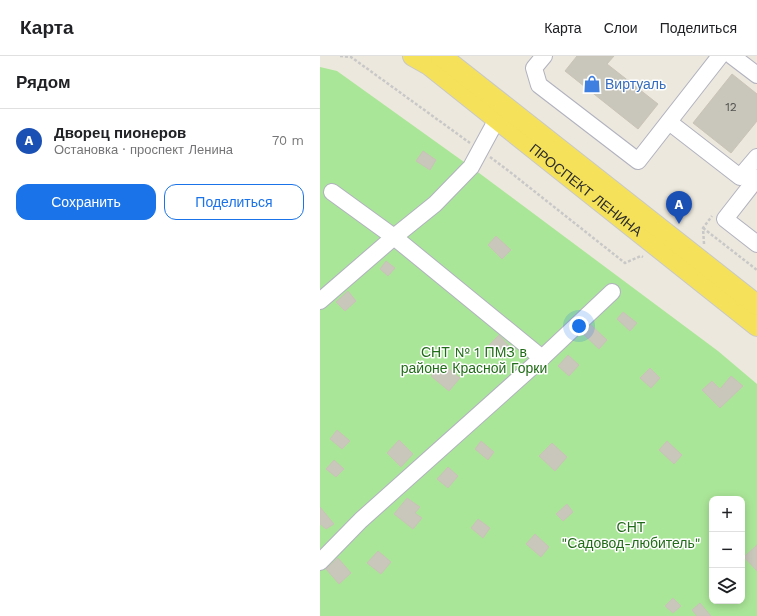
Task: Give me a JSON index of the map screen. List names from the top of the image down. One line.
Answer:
{"streets":{"main road":["ПРОСПЕКТ ЛЕНИНА"]},"parks":["СНТ № 1 ПМЗ в районе Красной Горки","СНТ \"Садовод-любитель\""],"places":{"shop":["Виртуаль"]},"house_numbers":["12"],"page":{"header":"Карта","nav":["Карта","Слои","Поделиться"],"heading":"Рядом","list":[{"mark":"A","name":"Дворец пионеров","note":"Остановка · проспект Ленина","value":"70 m"}],"buttons":["Сохранить","Поделиться"],"pins":"A","map_buttons":["+","−"]}}
